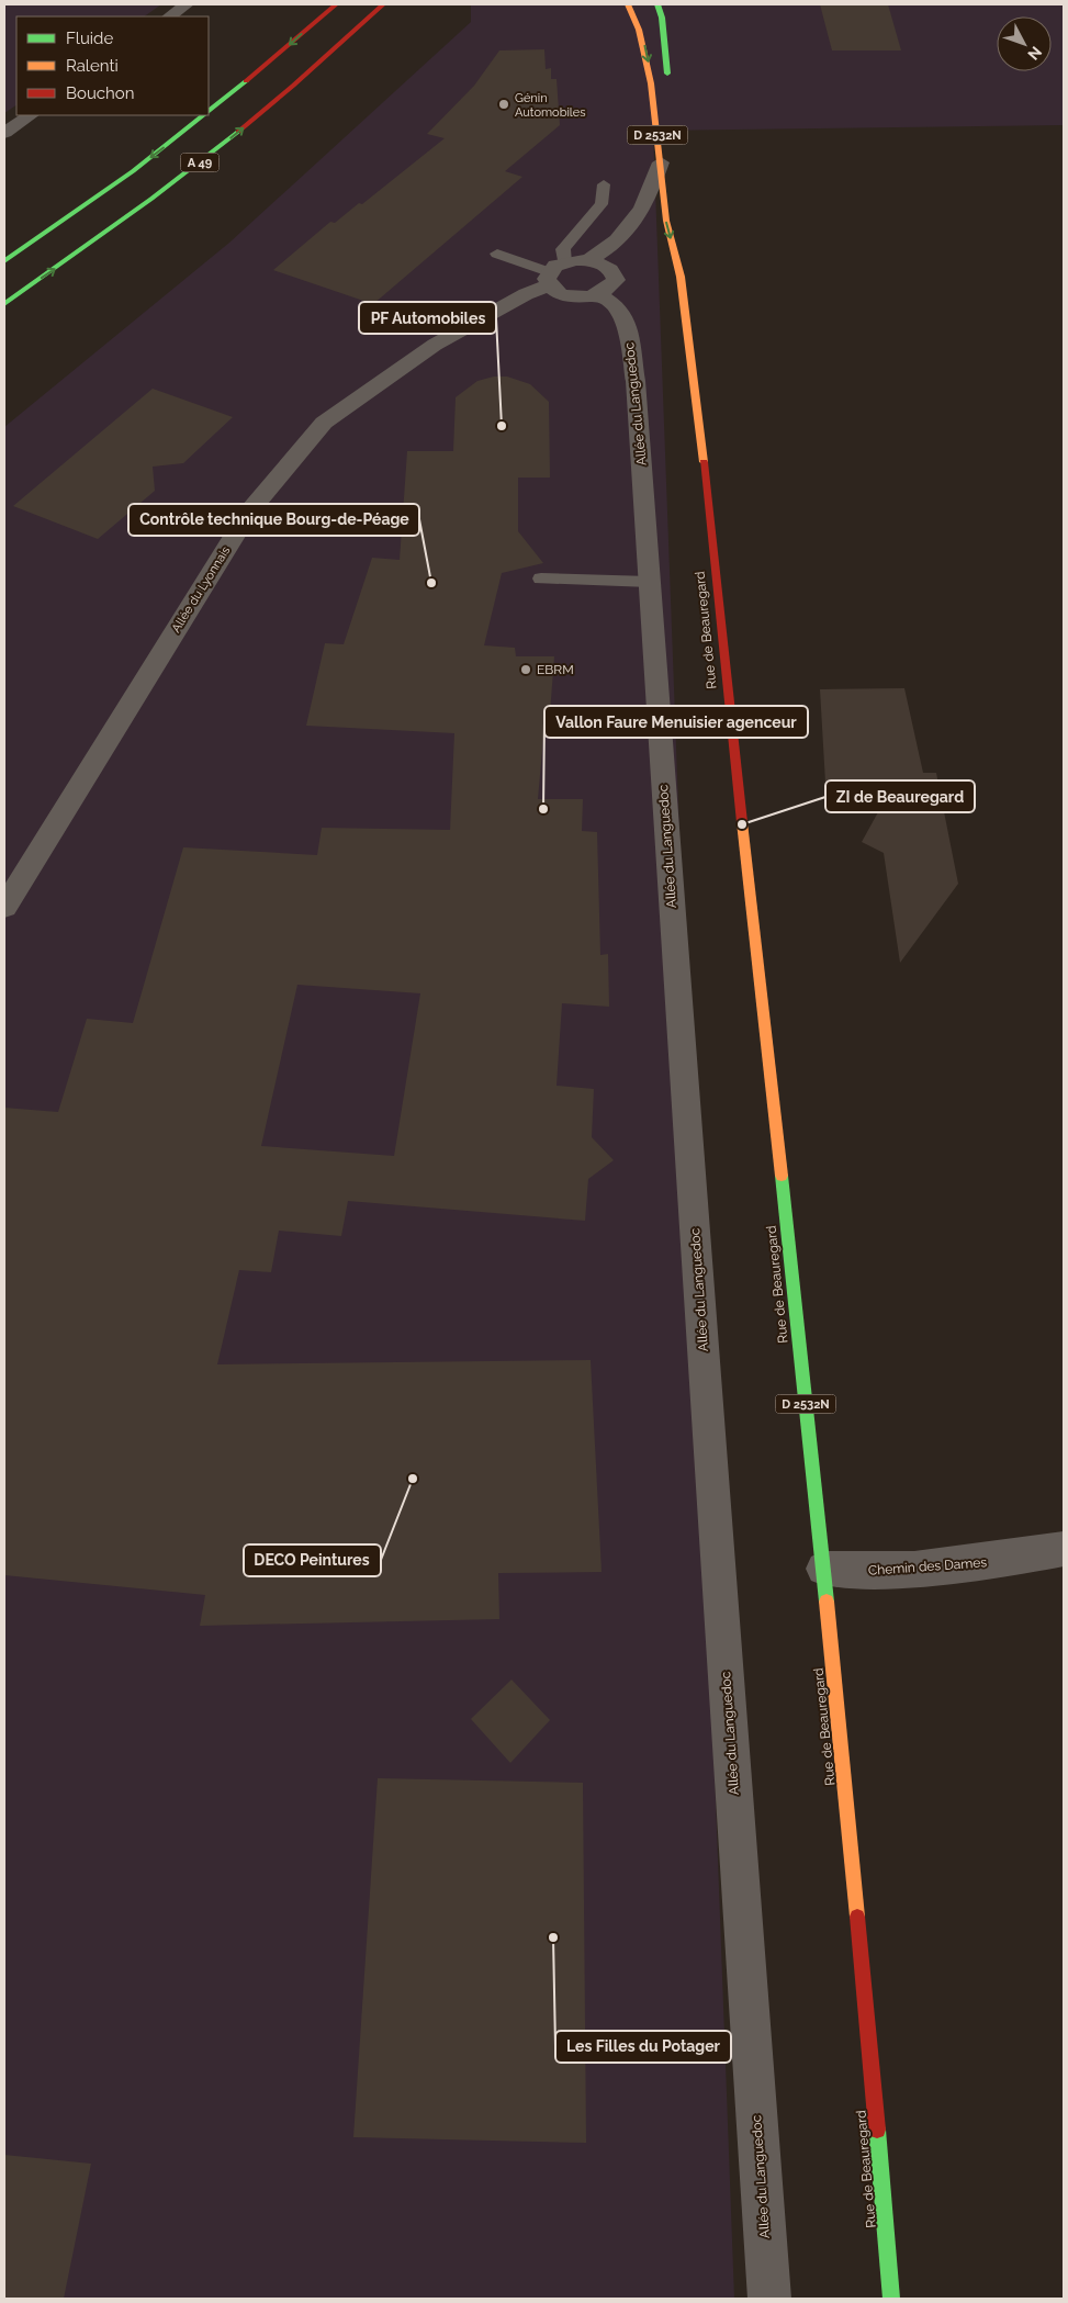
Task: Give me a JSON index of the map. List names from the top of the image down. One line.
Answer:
{"streets":{"main road":["D 2532N","A 49","Rue de Beauregard"],"street":["Allée du Languedoc","Allée du Lyonnais","Chemin des Dames"]},"crossings":[["Rue de Beauregard","Chemin des Dames"]],"places":["Génin Automobiles","PF Automobiles","Contrôle technique Bourg-de-Péage","EBRM","Vallon Faure Menuisier agenceur","ZI de Beauregard","DECO Peintures","Les Filles du Potager"],"legend":["Fluide","Ralenti","Bouchon"],"north":"bottom right"}
